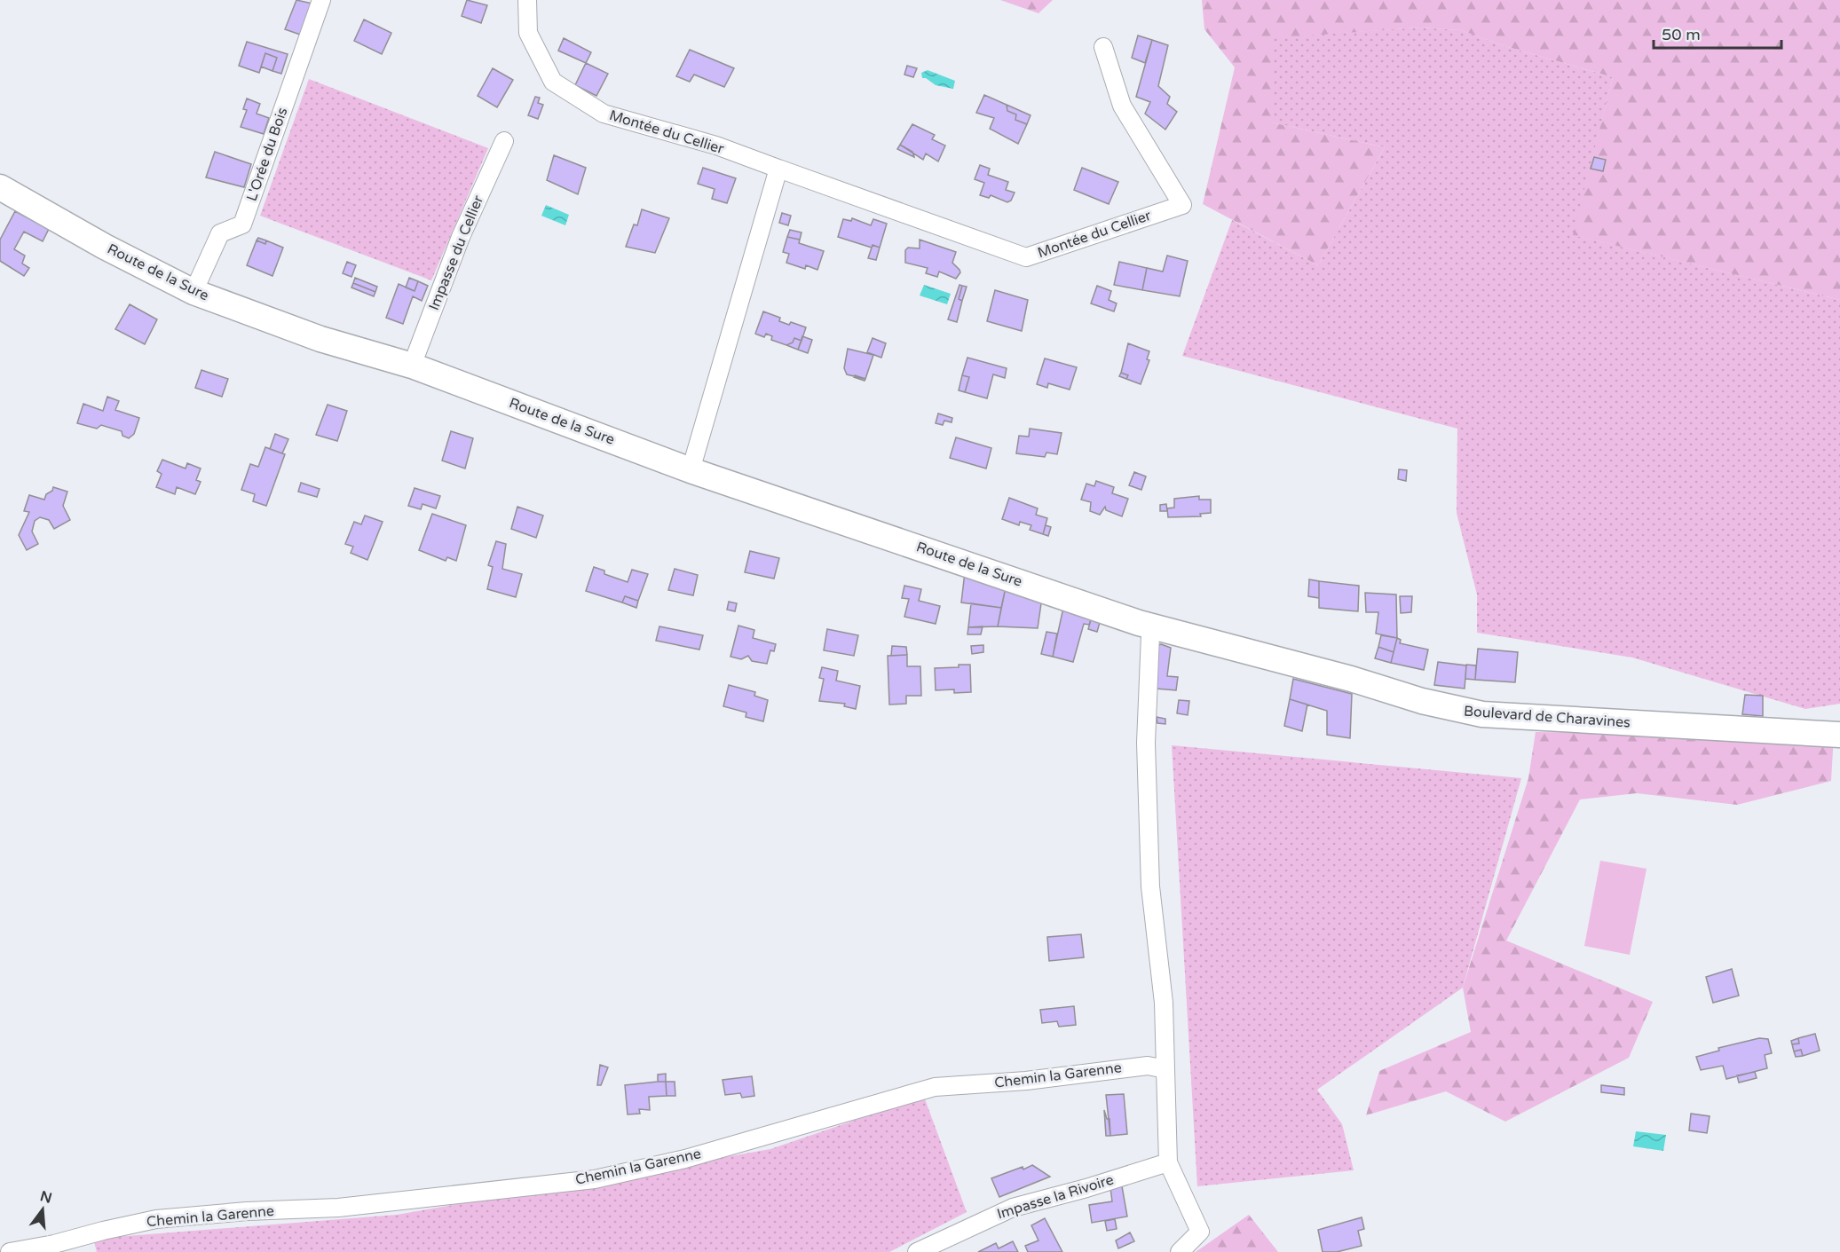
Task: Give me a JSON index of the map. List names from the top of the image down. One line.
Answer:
{"streets":{"main road":["Route de la Sure","Boulevard de Charavines"],"street":["Montée du Cellier","L'Orée du Bois","Impasse du Cellier","Chemin la Garenne","Impasse la Rivoire"]},"crossings":[["L'Orée du Bois","Route de la Sure"],["Impasse du Cellier","Route de la Sure"],["Route de la Sure","Boulevard de Charavines"]],"scale_bar":"50 m","north":"top"}
